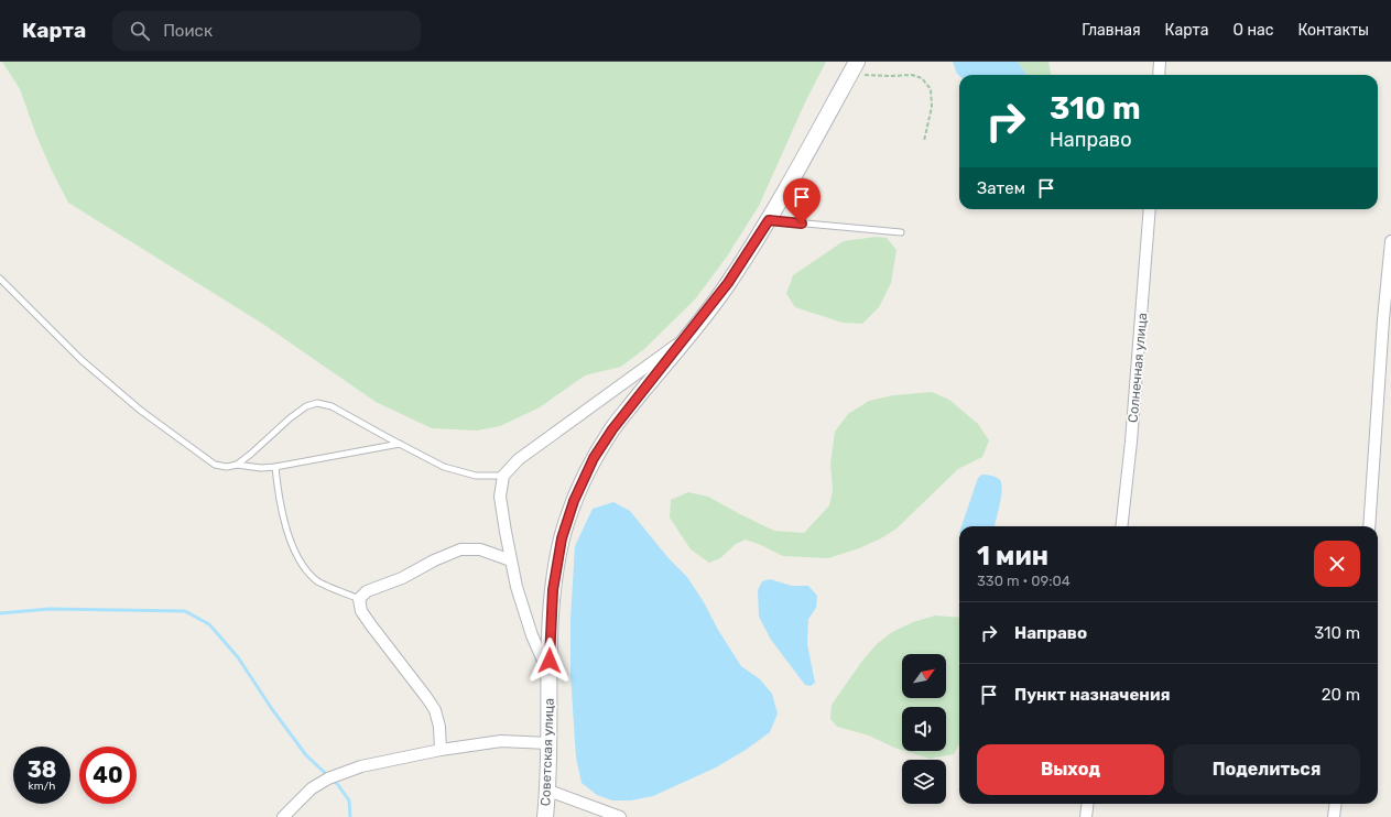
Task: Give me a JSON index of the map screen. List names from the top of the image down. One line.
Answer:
{"streets":{"street":["Солнечная улица","Советская улица"]},"north":"top right","page":{"header":"Карта","search":"Поиск","nav":["Главная","Карта","О нас","Контакты"],"turn":["310 m","Направо"],"then":"Затем","heading":["1 мин","330 m · 09:04"],"list":[{"name":"Направо","value":"310 m"},{"name":"Пункт назначения","value":"20 m"}],"buttons":["Выход","Поделиться"],"speed":"38 km/h","limit":"40"}}
